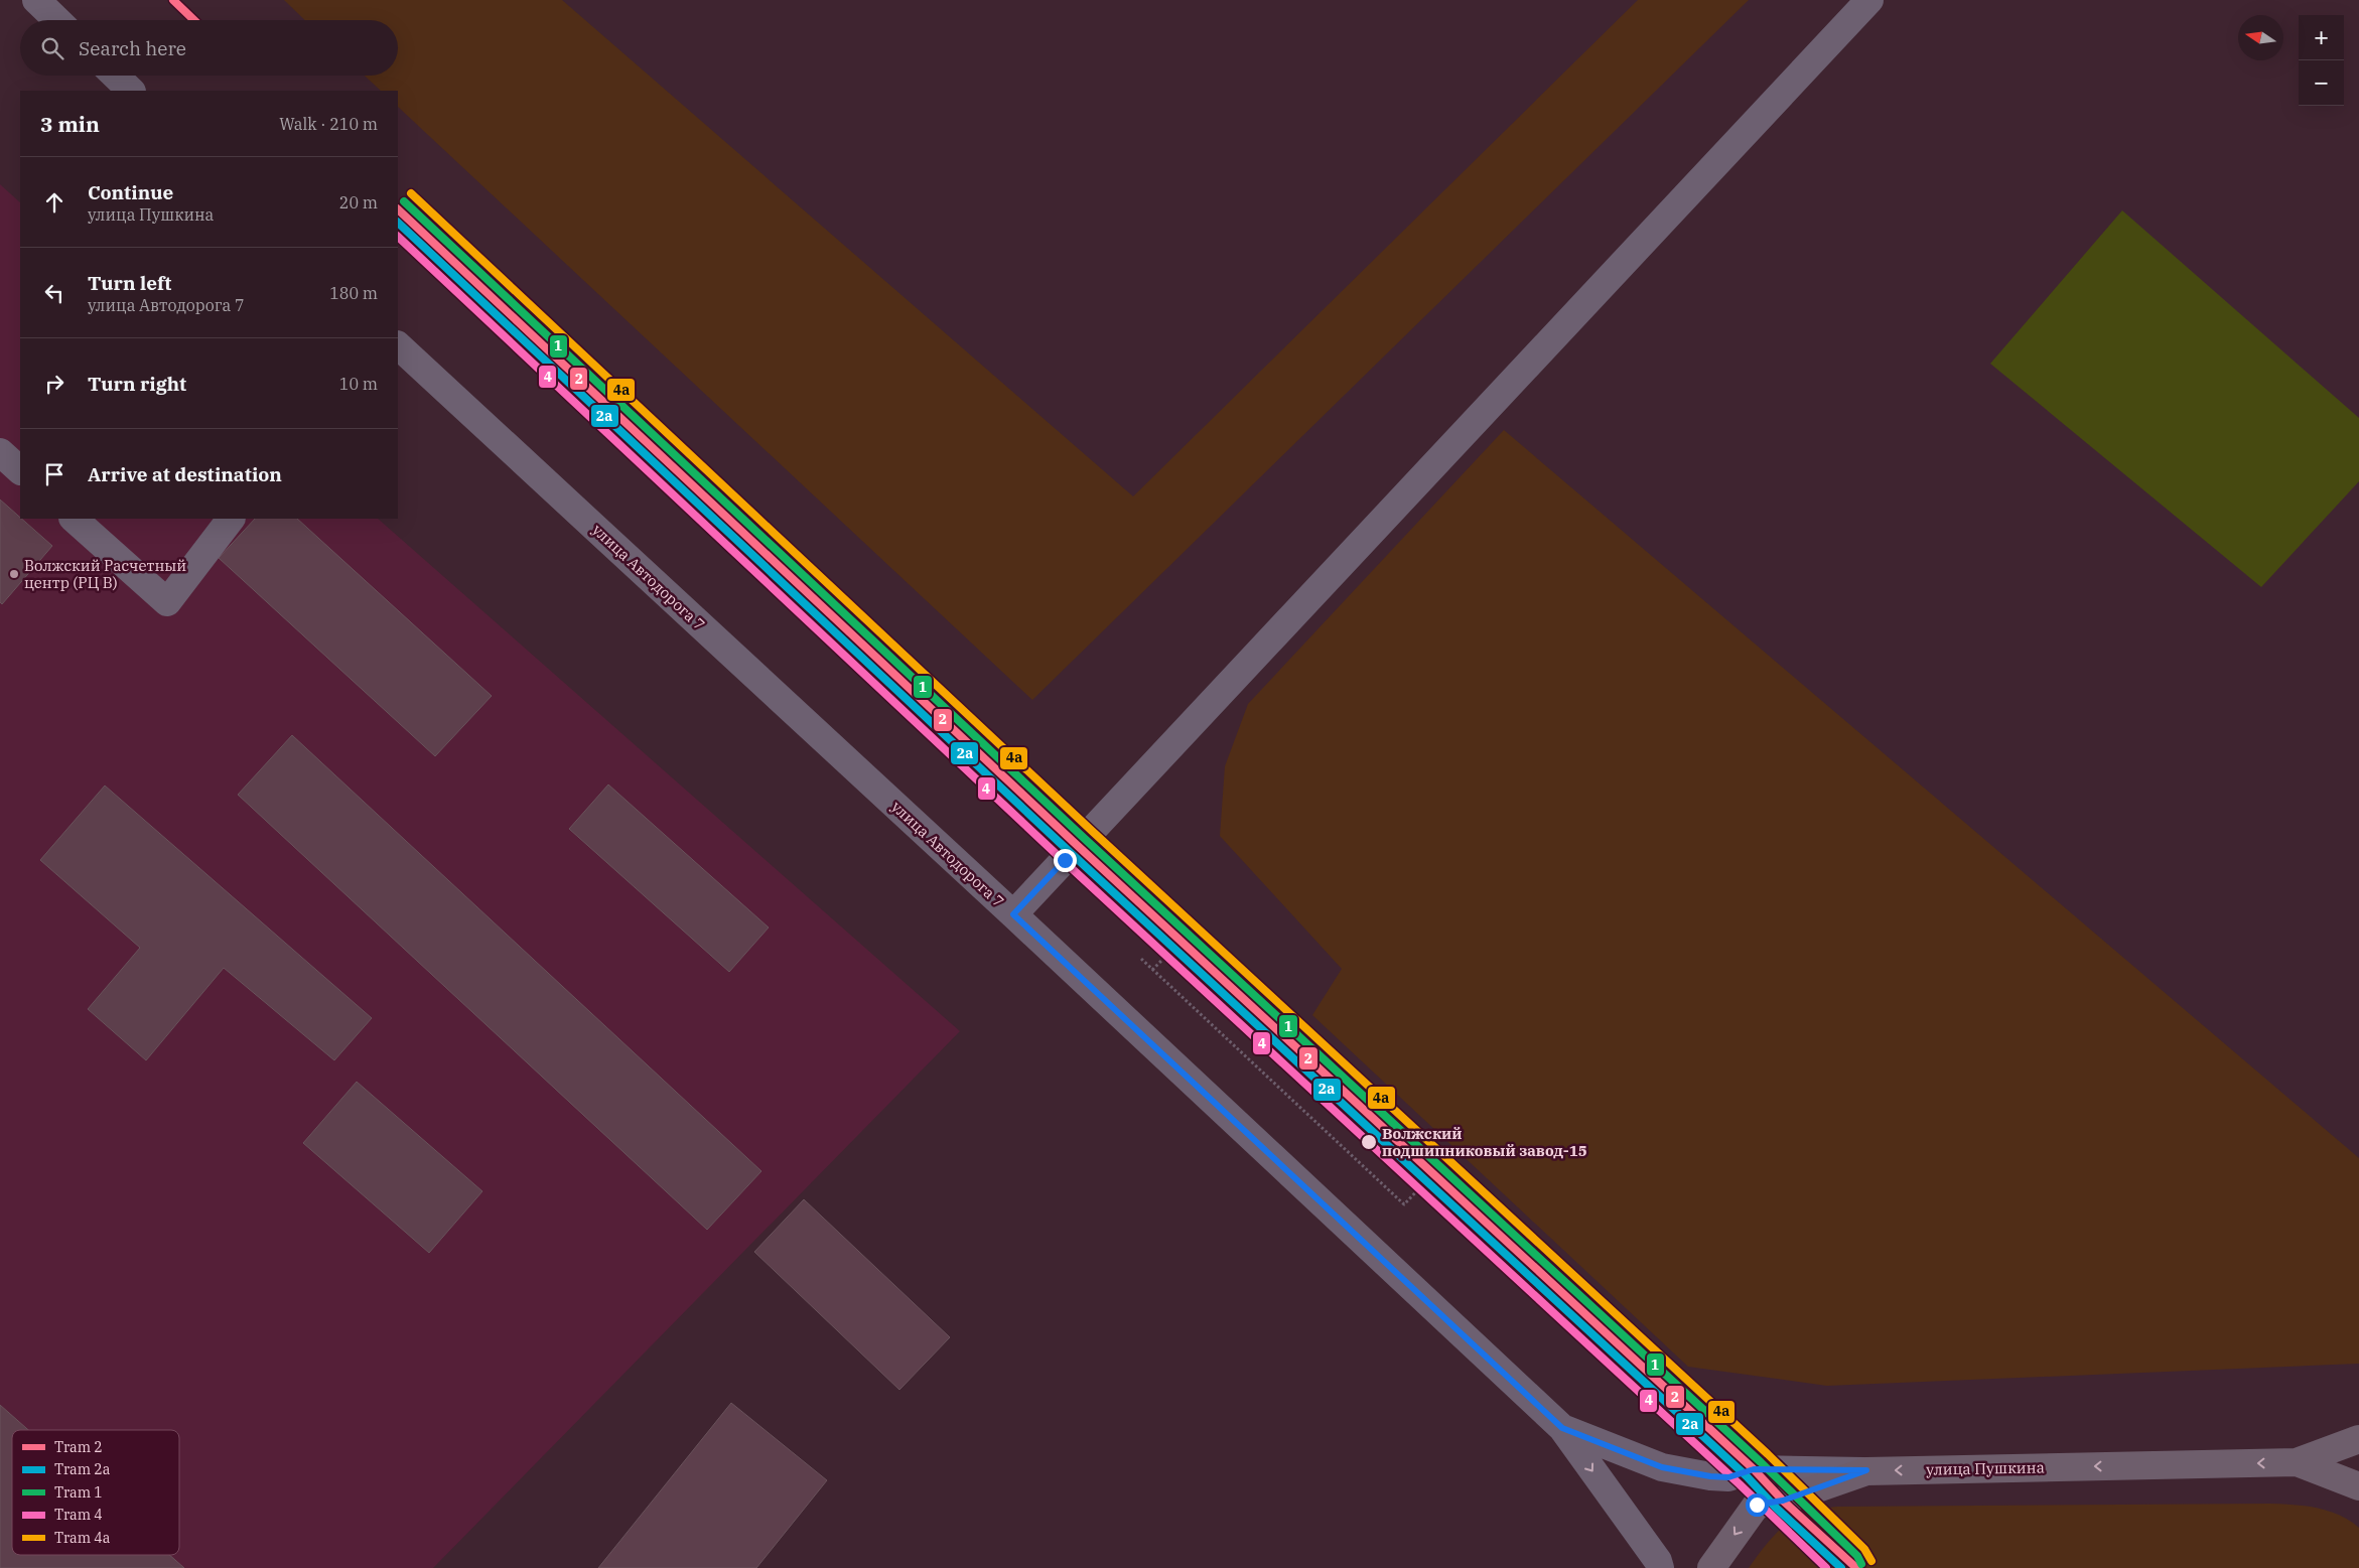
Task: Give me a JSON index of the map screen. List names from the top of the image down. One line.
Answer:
{"streets":{"main road":["улица Пушкина"],"street":["улица Автодорога 7"]},"crossings":[["улица Автодорога 7","улица Пушкина"]],"one_way":["улица Пушкина"],"places":["Волжский Расчетный центр (РЦ В)","Волжский подшипниковый завод-15"],"lines":["tram line 2","tram line 4а","tram line 1","tram line 2а","tram line 4"],"legend":["Tram 2","Tram 2а","Tram 1","Tram 4","Tram 4а"],"north":"left","page":{"map_buttons":["+","−"],"search":"Search here","heading":["3 min","Walk · 210 m"],"list":[["Continue","улица Пушкина","20 m"],["Turn left","улица Автодорога 7","180 m"],["Turn right","10 m"],"Arrive at destination"]}}
